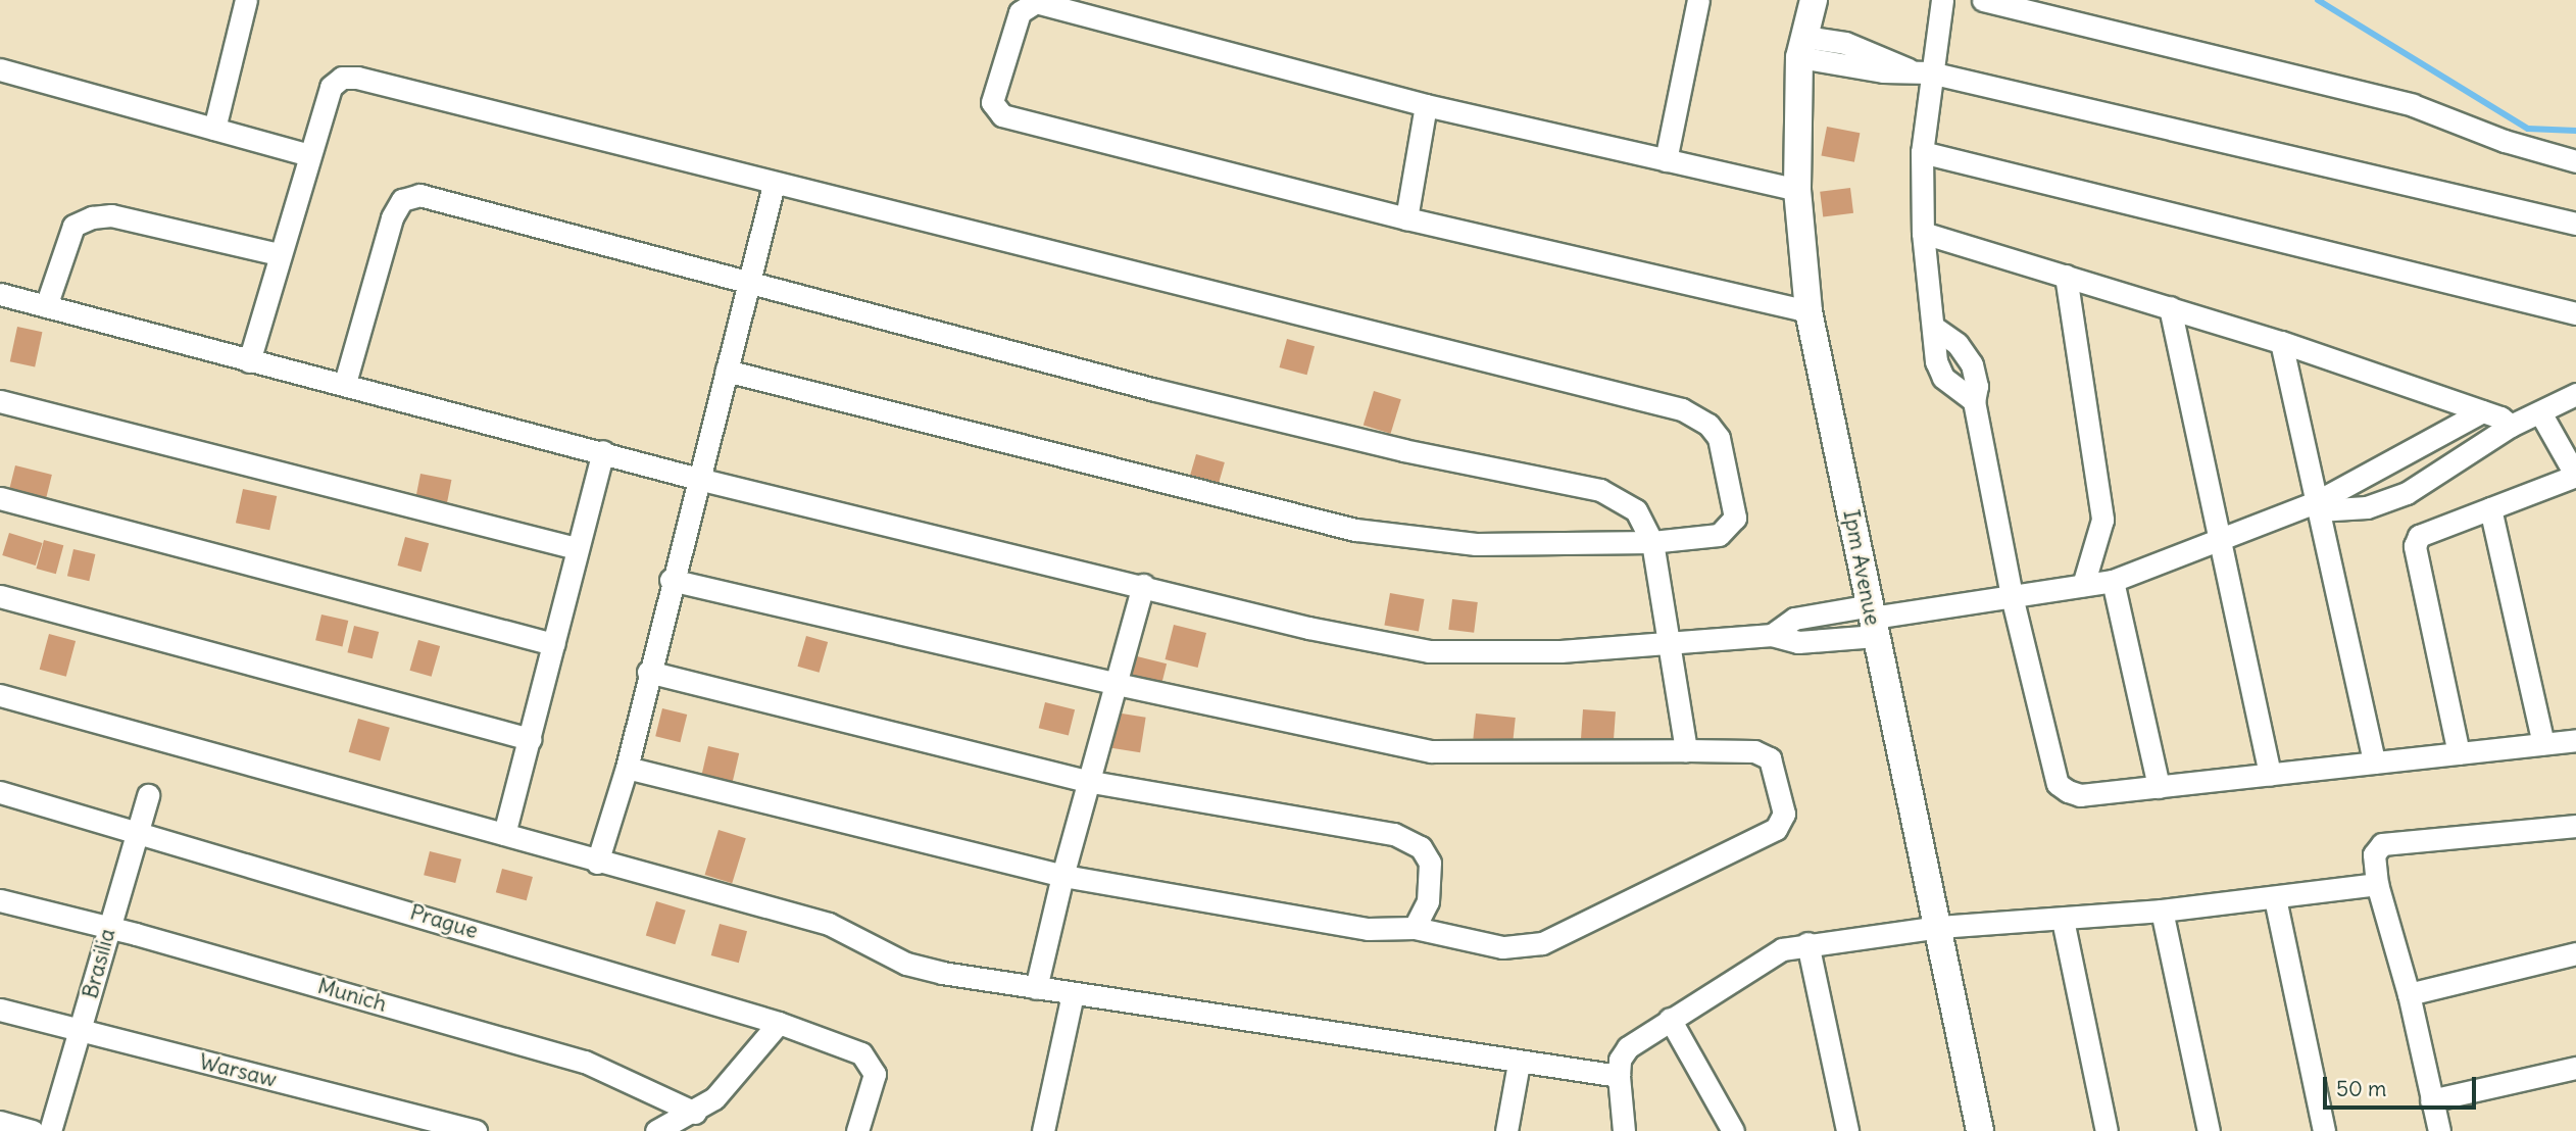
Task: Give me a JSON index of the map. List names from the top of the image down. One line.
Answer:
{"streets":{"street":["Ipm Avenue","Prague","Brasilia","Munich","Warsaw"]},"crossings":[["Prague","Brasilia"],["Brasilia","Munich"],["Brasilia","Warsaw"]],"scale_bar":"50 m"}
